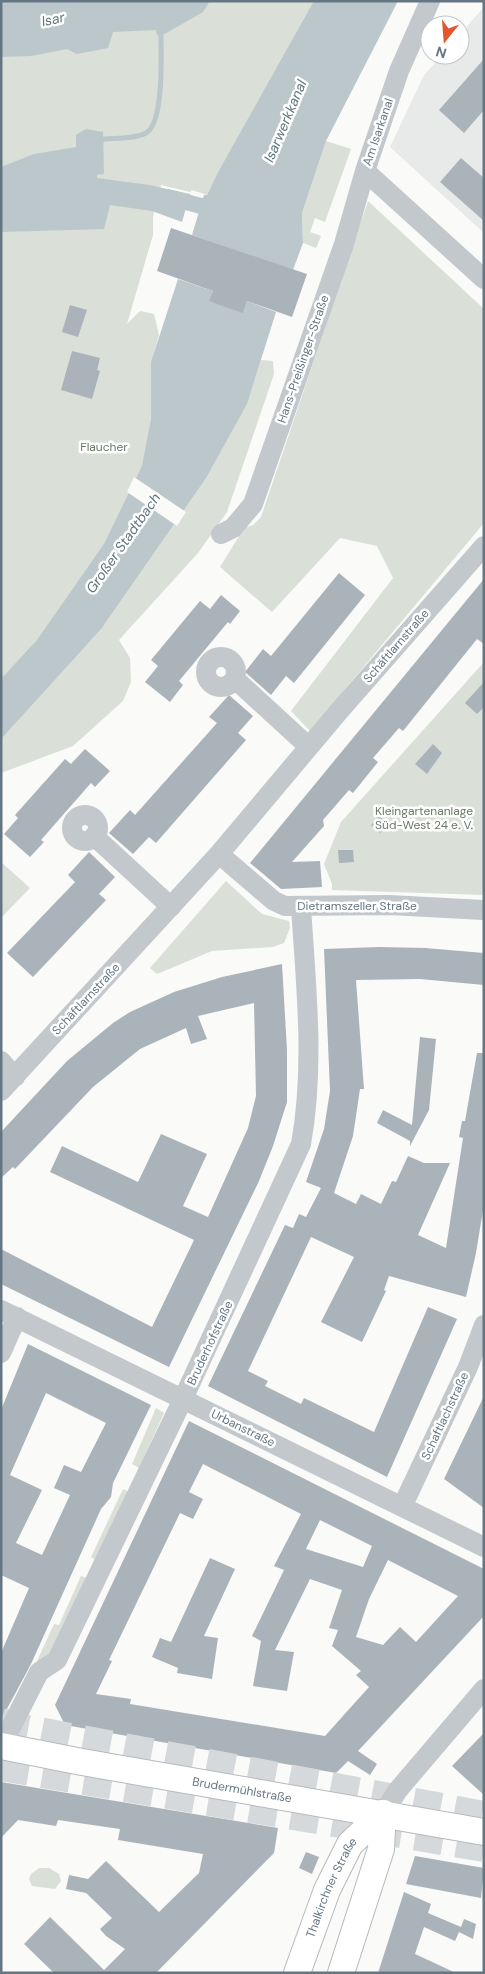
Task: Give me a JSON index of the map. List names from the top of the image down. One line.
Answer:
{"streets":{"main road":["Brudermühlstraße","Thalkirchner Straße"],"street":["Am Isarkanal","Hans-Preißinger-Straße","Schäftlarnstraße","Dietramszeller Straße","Bruderhofstraße","Schaftlachstraße","Urbanstraße"]},"crossings":[["Am Isarkanal","Hans-Preißinger-Straße"],["Schäftlarnstraße","Dietramszeller Straße"],["Dietramszeller Straße","Bruderhofstraße"],["Bruderhofstraße","Urbanstraße"],["Bruderhofstraße","Brudermühlstraße"],["Schaftlachstraße","Urbanstraße"],["Brudermühlstraße","Thalkirchner Straße"]],"water":["Isar","Isarwerkkanal","Großer Stadtbach"],"parks":["Flaucher","Kleingartenanlage Süd-West 24 e. V."],"north":"bottom"}
